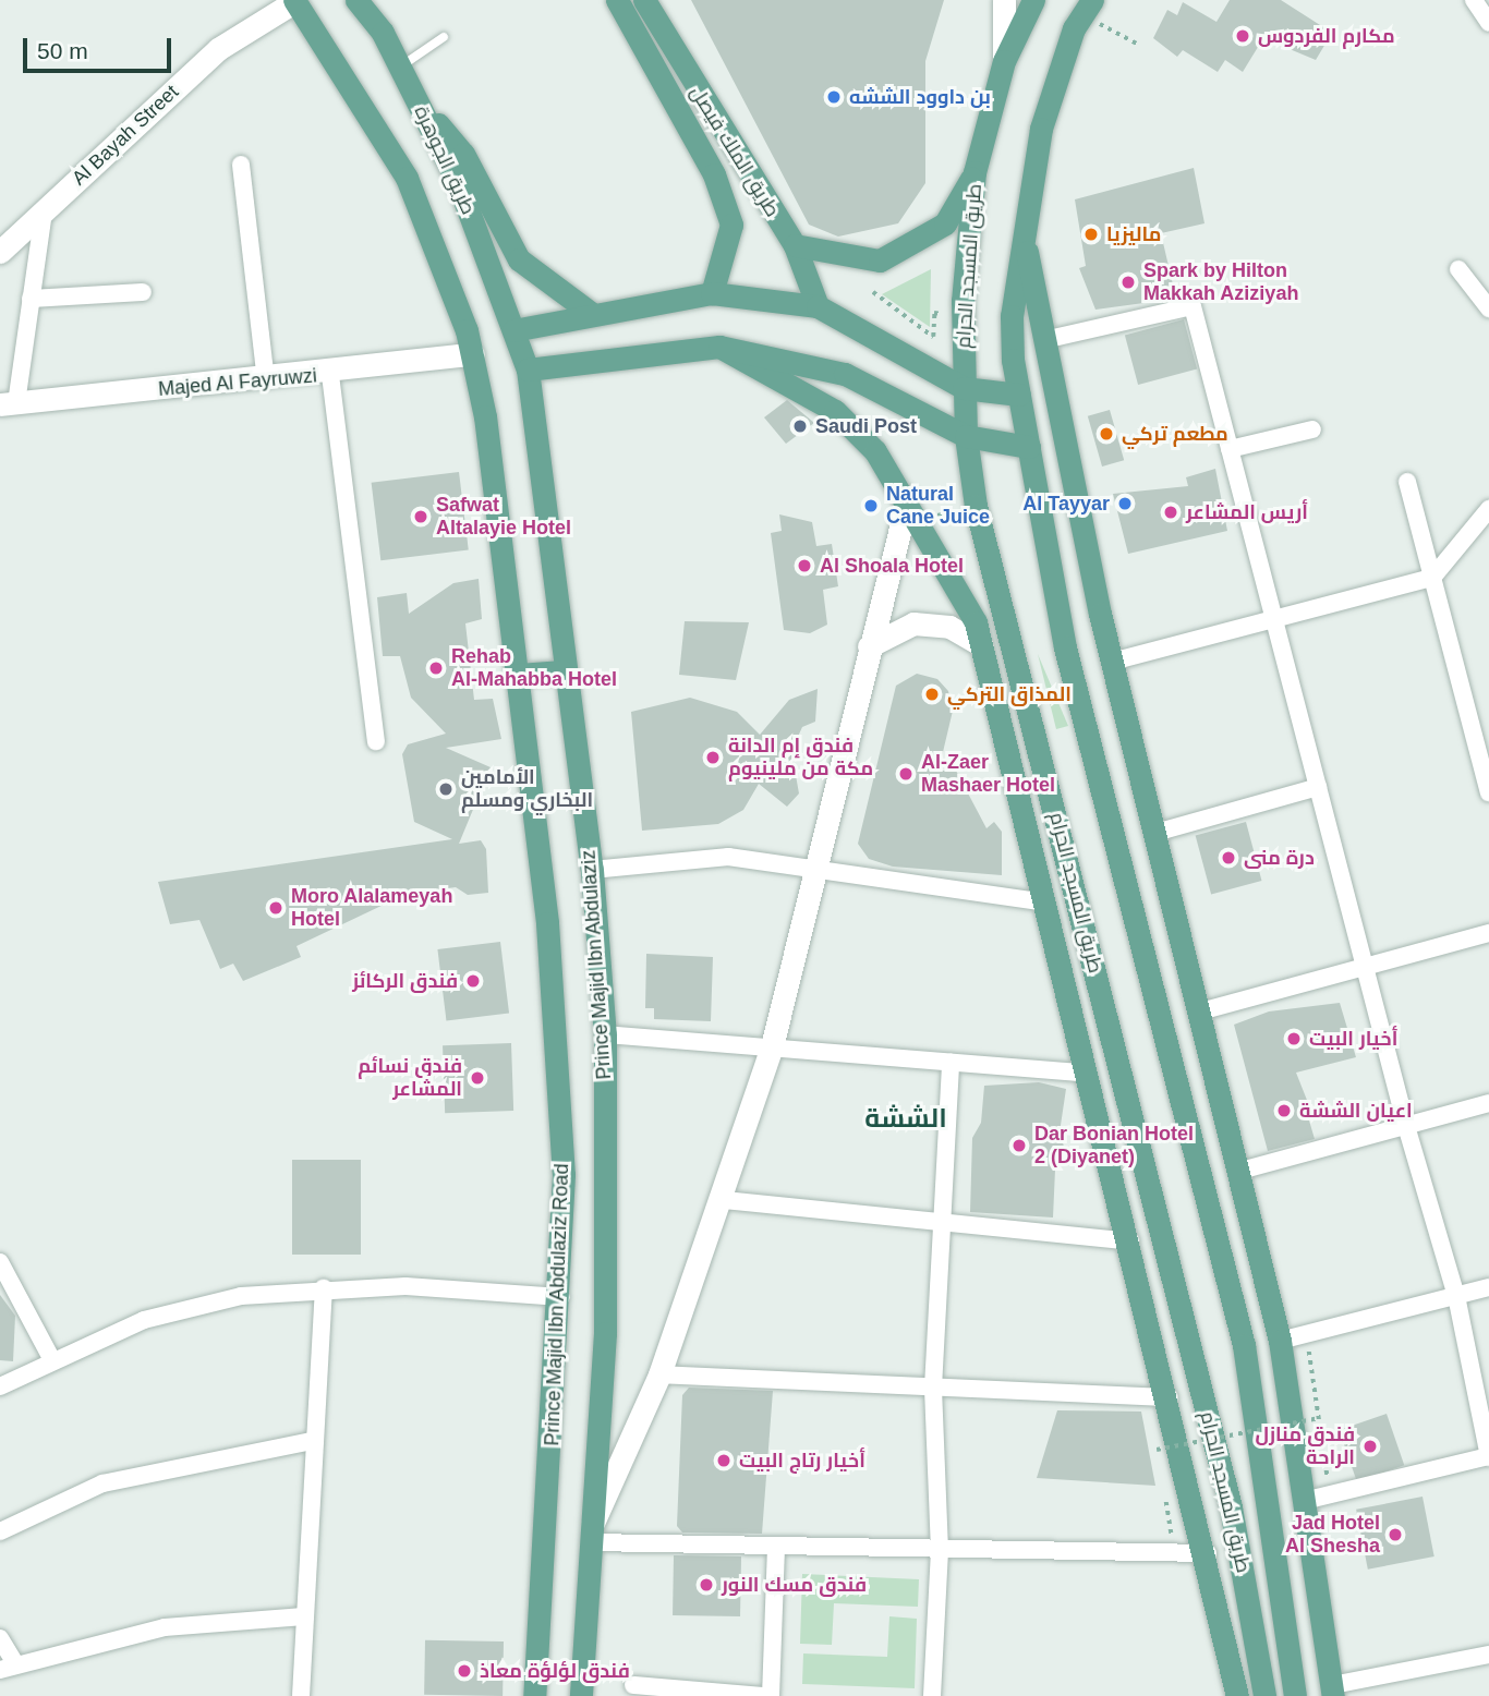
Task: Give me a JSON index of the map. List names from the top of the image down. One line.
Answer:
{"streets":{"main road":["طريق الملك فيصل","طريق الجوهرة","طريق المسجد الحرام","Prince Majid Ibn Abdulaziz","Prince Majid Ibn Abdulaziz Road"],"street":["Al Bayah Street","Majed Al Fayruwzi"]},"crossings":[["Al Bayah Street","Prince Majid Ibn Abdulaziz Road"],["طريق الجوهرة","Prince Majid Ibn Abdulaziz"],["Majed Al Fayruwzi","Prince Majid Ibn Abdulaziz Road"]],"districts":["الششة"],"places":["مكارم الفردوس","بن داوود الششه","ماليزيا","Spark by Hilton Makkah Aziziyah","Saudi Post","مطعم تركي","Al Tayyar","Natural Cane Juice","أريس المشاعر","Safwat Altalayie Hotel","Al Shoala Hotel","Rehab Al-Mahabba Hotel","المذاق التركي","فندق إم الدانة مكة من ملينيوم","Al-Zaer Mashaer Hotel","الأمامين البخاري ومسلم","درة منى","Moro Alalameyah Hotel","فندق الركائز","أخيار البيت","فندق نسائم المشاعر","اعيان الششة","Dar Bonian Hotel 2 (Diyanet)","فندق منازل الراحة","أخيار رتاج البيت","Jad Hotel Al Shesha","فندق مسك النور","فندق لؤلؤة معاذ"],"scale_bar":"50 m"}
